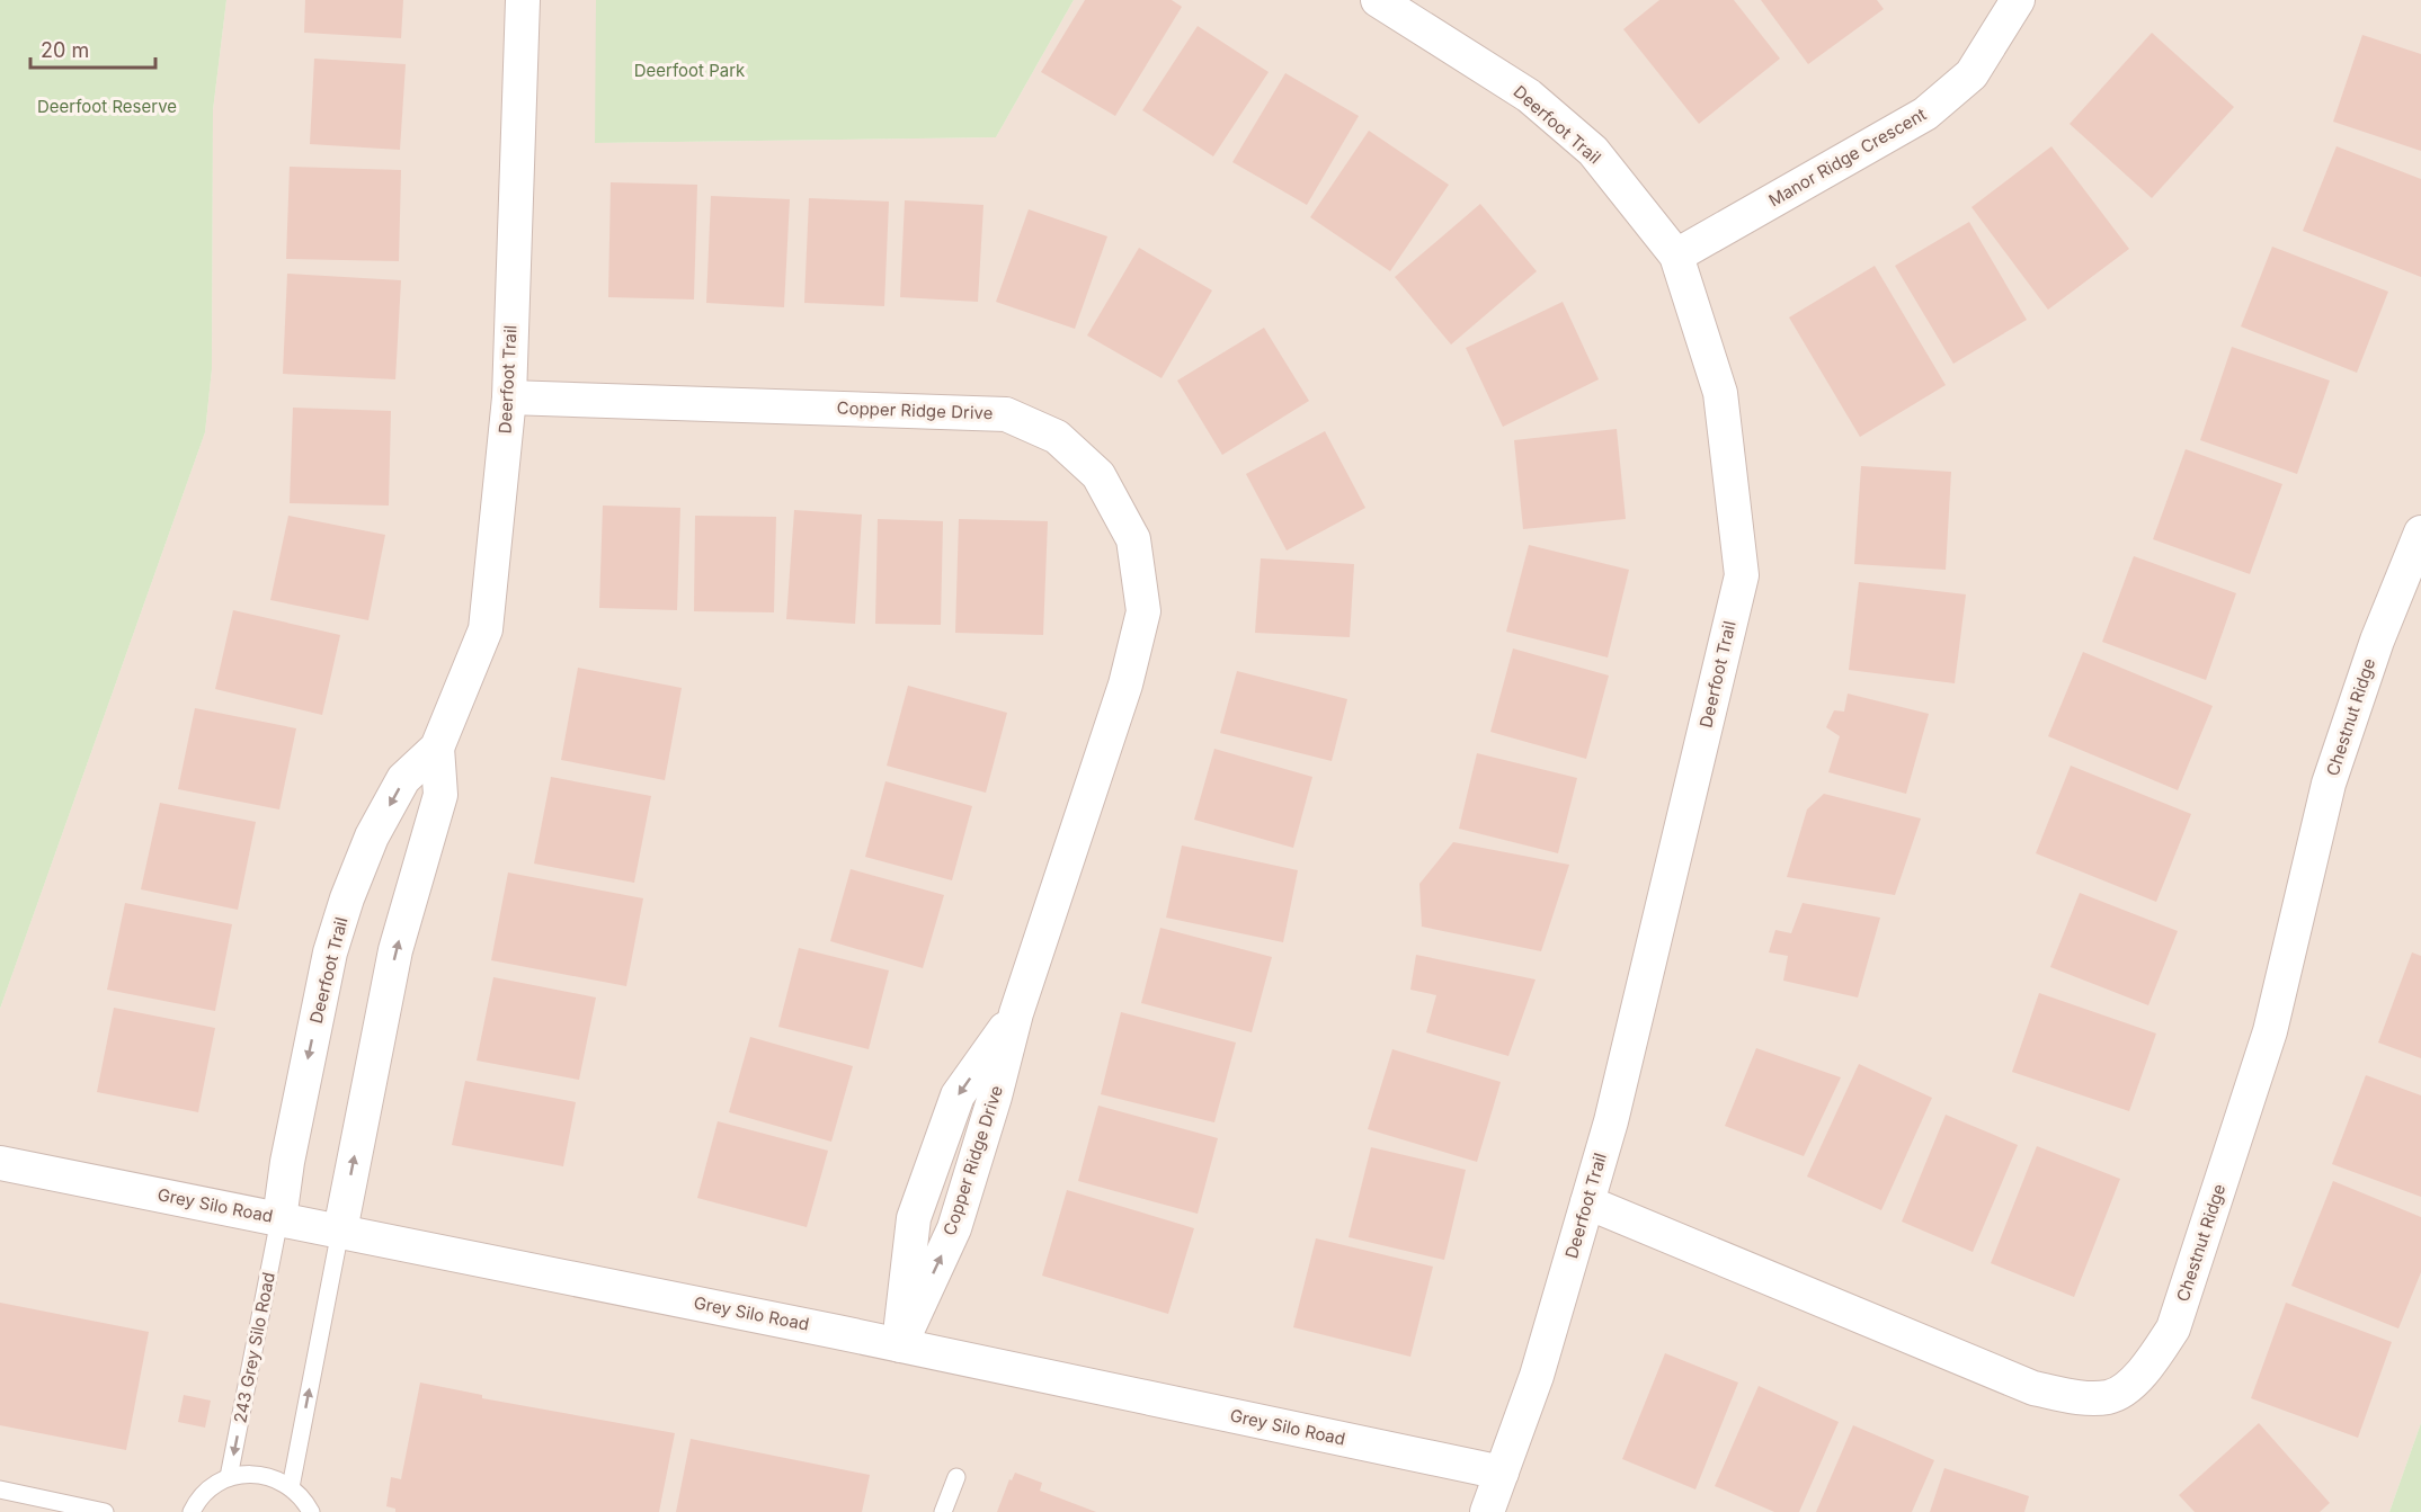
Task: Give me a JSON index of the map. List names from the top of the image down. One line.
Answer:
{"streets":{"street":["Deerfoot Trail","Manor Ridge Crescent","Copper Ridge Drive","Chestnut Ridge","Grey Silo Road"],"lane":["243 Grey Silo Road"]},"crossings":[["Deerfoot Trail","Manor Ridge Crescent"],["Deerfoot Trail","Copper Ridge Drive"],["Deerfoot Trail","Chestnut Ridge"],["Deerfoot Trail","Grey Silo Road"],["Deerfoot Trail","243 Grey Silo Road"],["Copper Ridge Drive","Grey Silo Road"],["Grey Silo Road","243 Grey Silo Road"]],"parks":["Deerfoot Park","Deerfoot Reserve"],"scale_bar":"20 m"}
